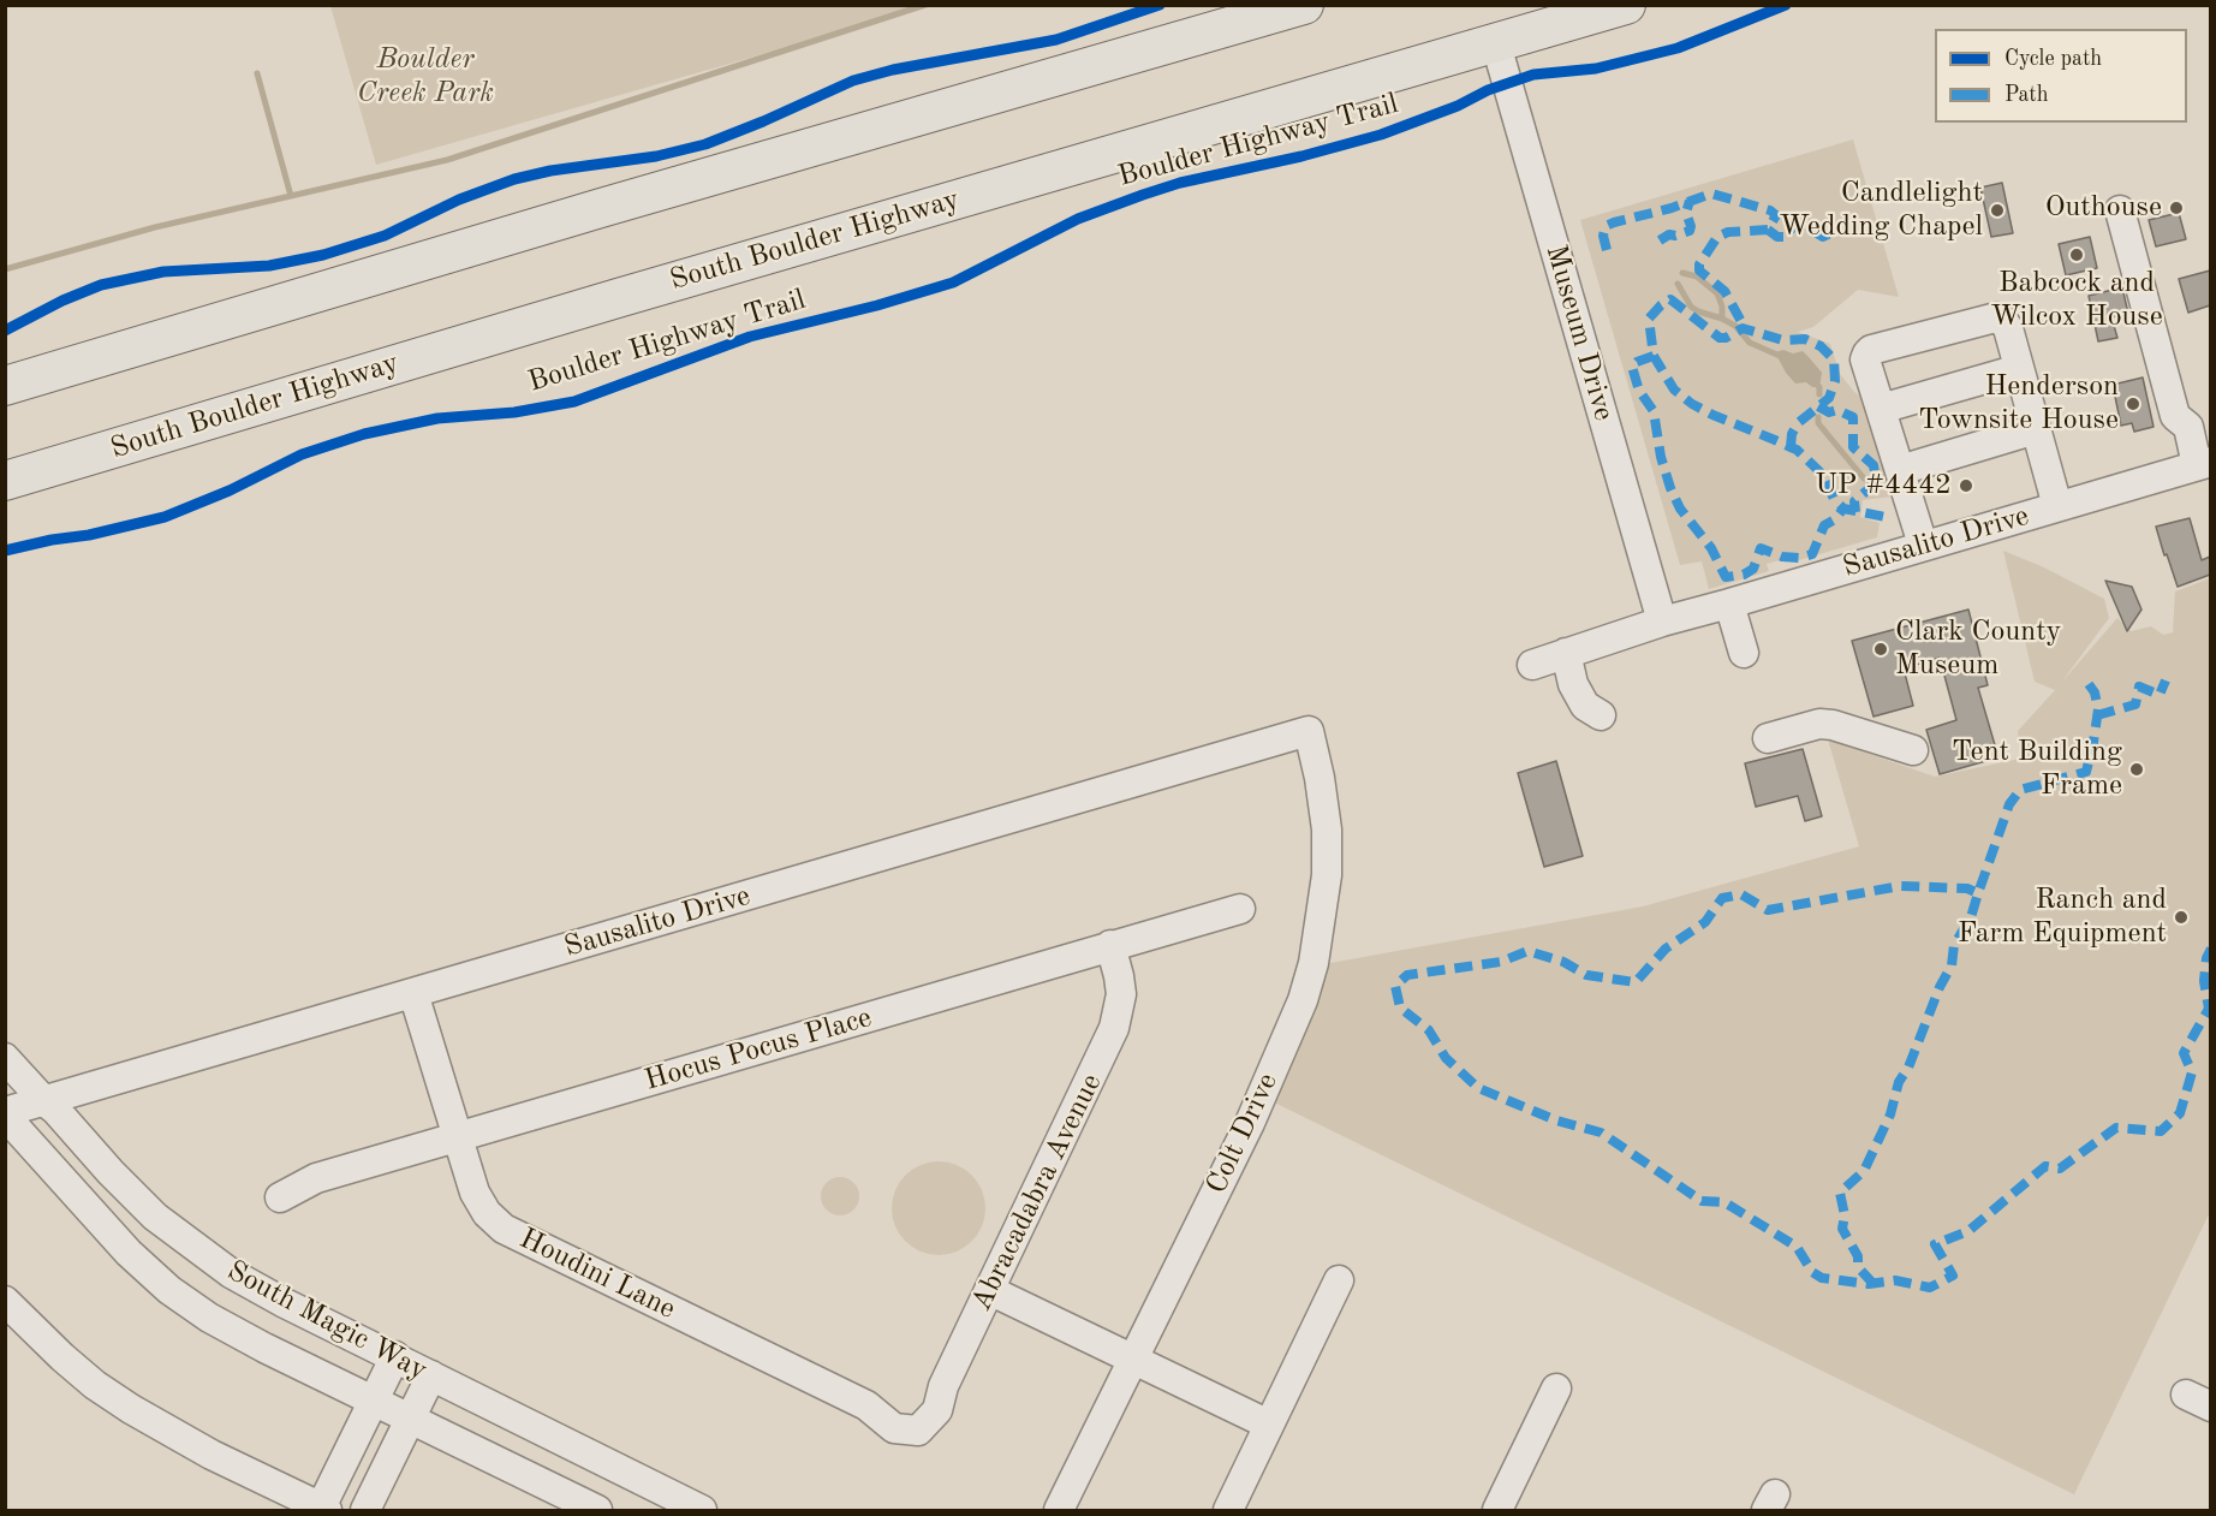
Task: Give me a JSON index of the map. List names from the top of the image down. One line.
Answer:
{"streets":{"main road":["South Boulder Highway"],"street":["Museum Drive","Sausalito Drive","Hocus Pocus Place","Colt Drive","Abracadabra Avenue","Houdini Lane","South Magic Way"],"cycle path":["Boulder Highway Trail"]},"crossings":[["South Boulder Highway","Museum Drive"],["Museum Drive","Sausalito Drive"],["Sausalito Drive","Colt Drive"],["Sausalito Drive","Houdini Lane"],["Sausalito Drive","South Magic Way"],["Hocus Pocus Place","Abracadabra Avenue"],["Hocus Pocus Place","Houdini Lane"],["Abracadabra Avenue","Houdini Lane"]],"parks":["Boulder Creek Park"],"places":["Outhouse","Candlelight Wedding Chapel","Babcock and Wilcox House","Henderson Townsite House","UP #4442","Clark County Museum","Tent Building Frame","Ranch and Farm Equipment"],"legend":["Cycle path","Path"]}
